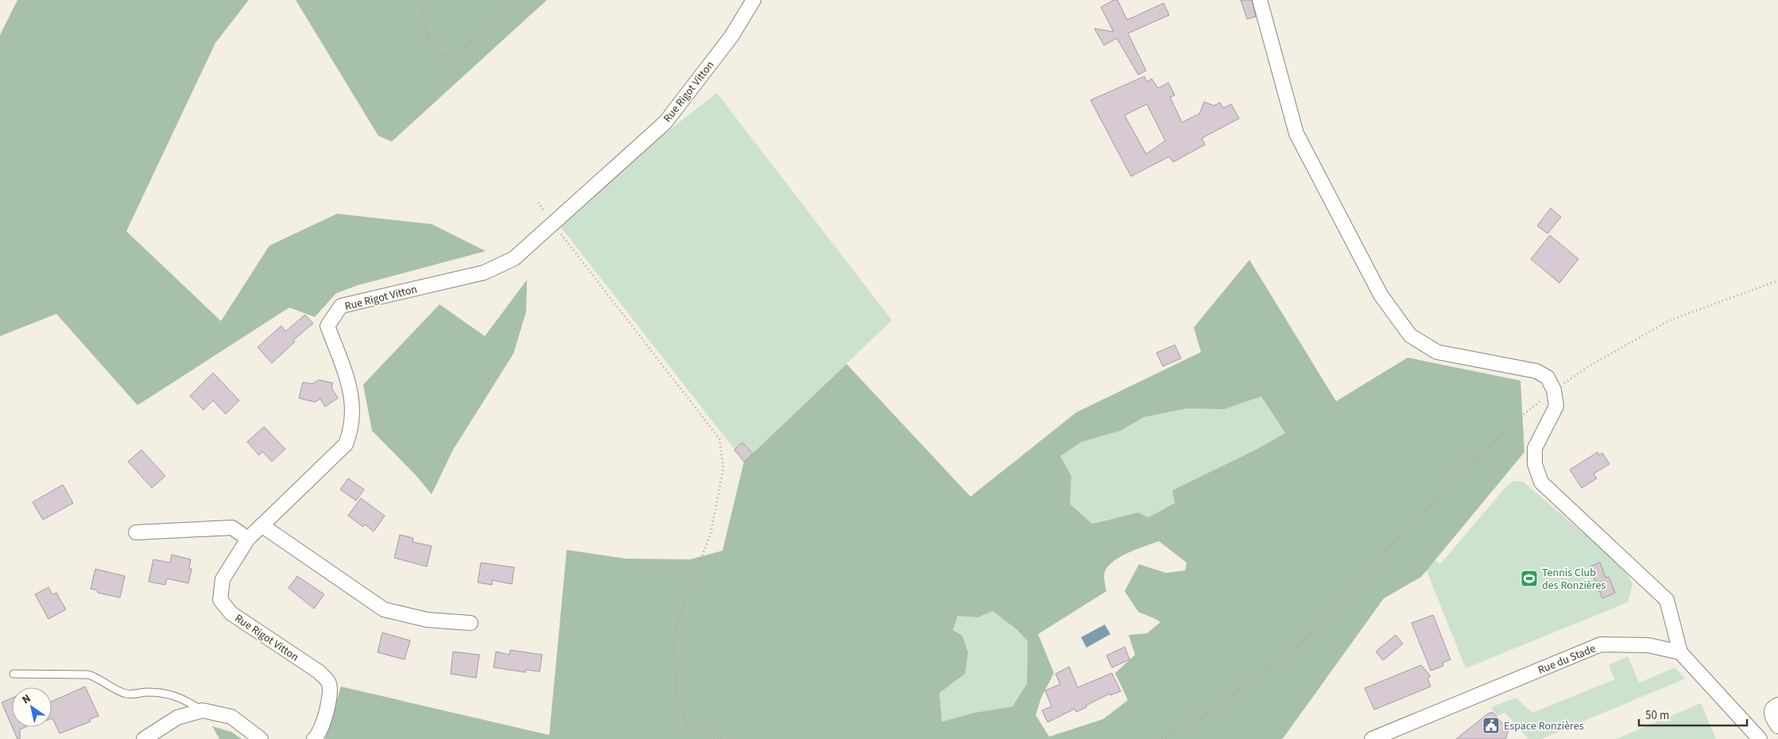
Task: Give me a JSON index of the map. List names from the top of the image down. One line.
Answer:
{"streets":{"street":["Rue Rigot Vitton","Rue du Stade"]},"places":{"sports":["Tennis Club des Ronzières"],"public building":["Espace Ronzières"]},"scale_bar":"50 m","north":"top left"}
